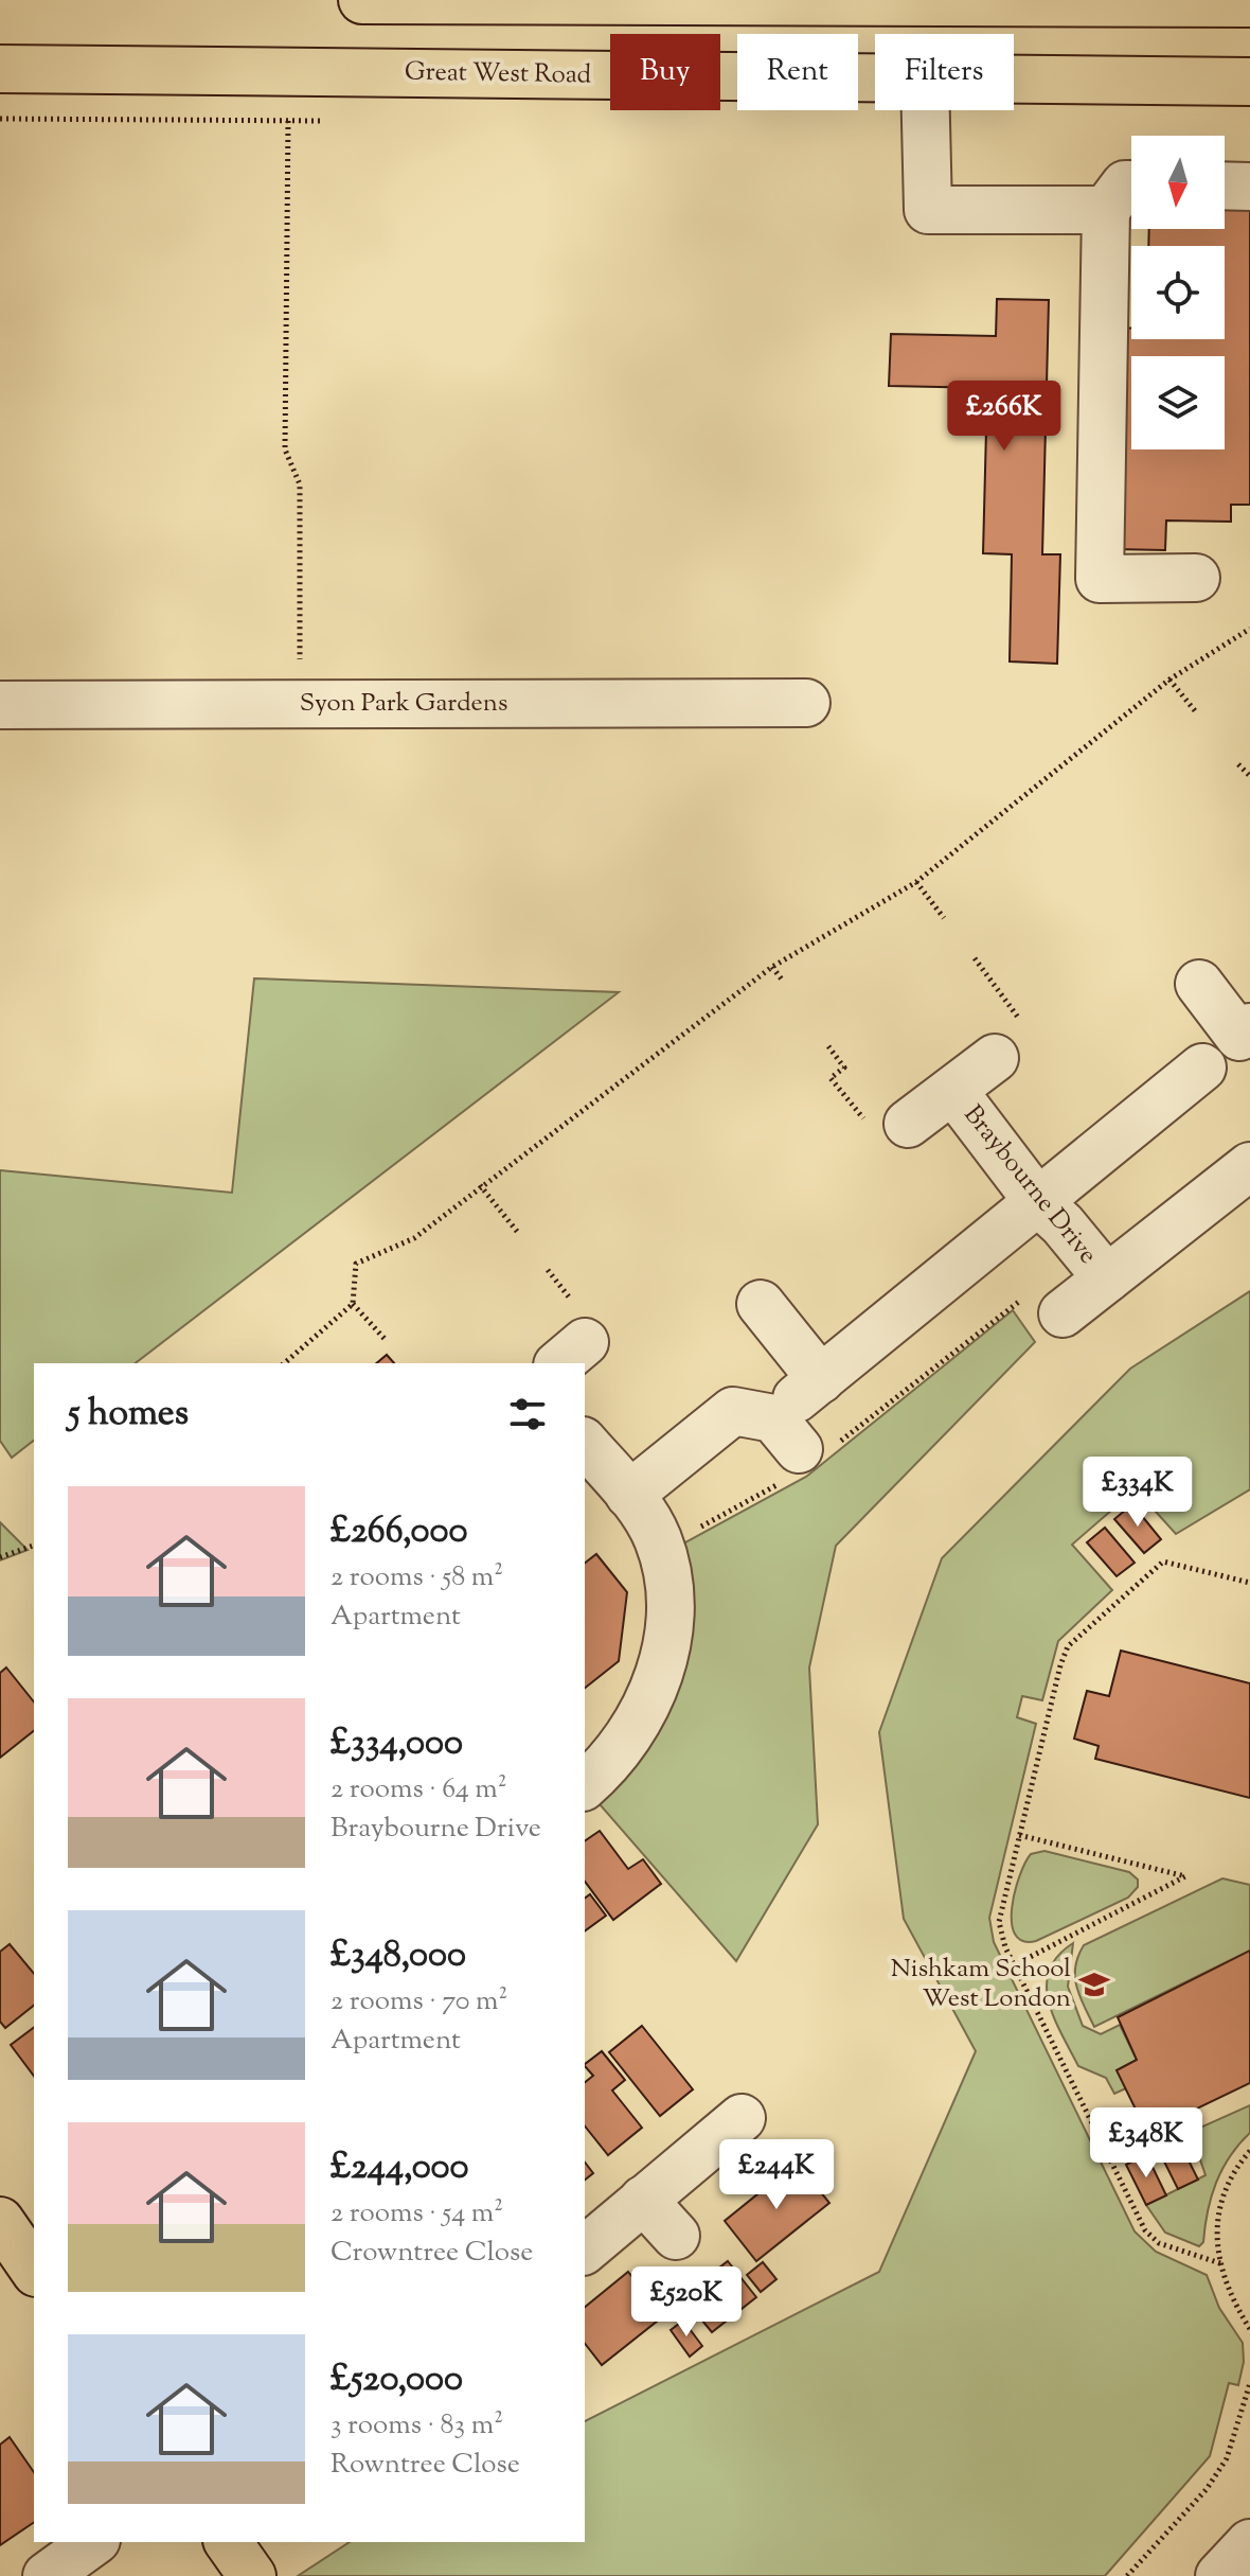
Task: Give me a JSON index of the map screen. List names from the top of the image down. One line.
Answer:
{"streets":{"main road":["Great West Road"],"street":["Syon Park Gardens","Braybourne Drive"]},"places":{"school or university":["Nishkam School West London"]},"north":"bottom","page":{"chip":["Buy","Rent","Filters"],"price":["£266K","£334K","£348K","£244K","£520K"],"heading":"5 homes","list":[{"name":"£266,000","note":"2 rooms · 58 m² · Apartment"},{"name":"£334,000","note":"2 rooms · 64 m² · Braybourne Drive"},{"name":"£348,000","note":"2 rooms · 70 m² · Apartment"},{"name":"£244,000","note":"2 rooms · 54 m² · Crowntree Close"},{"name":"£520,000","note":"3 rooms · 83 m² · Rowntree Close"}]}}
